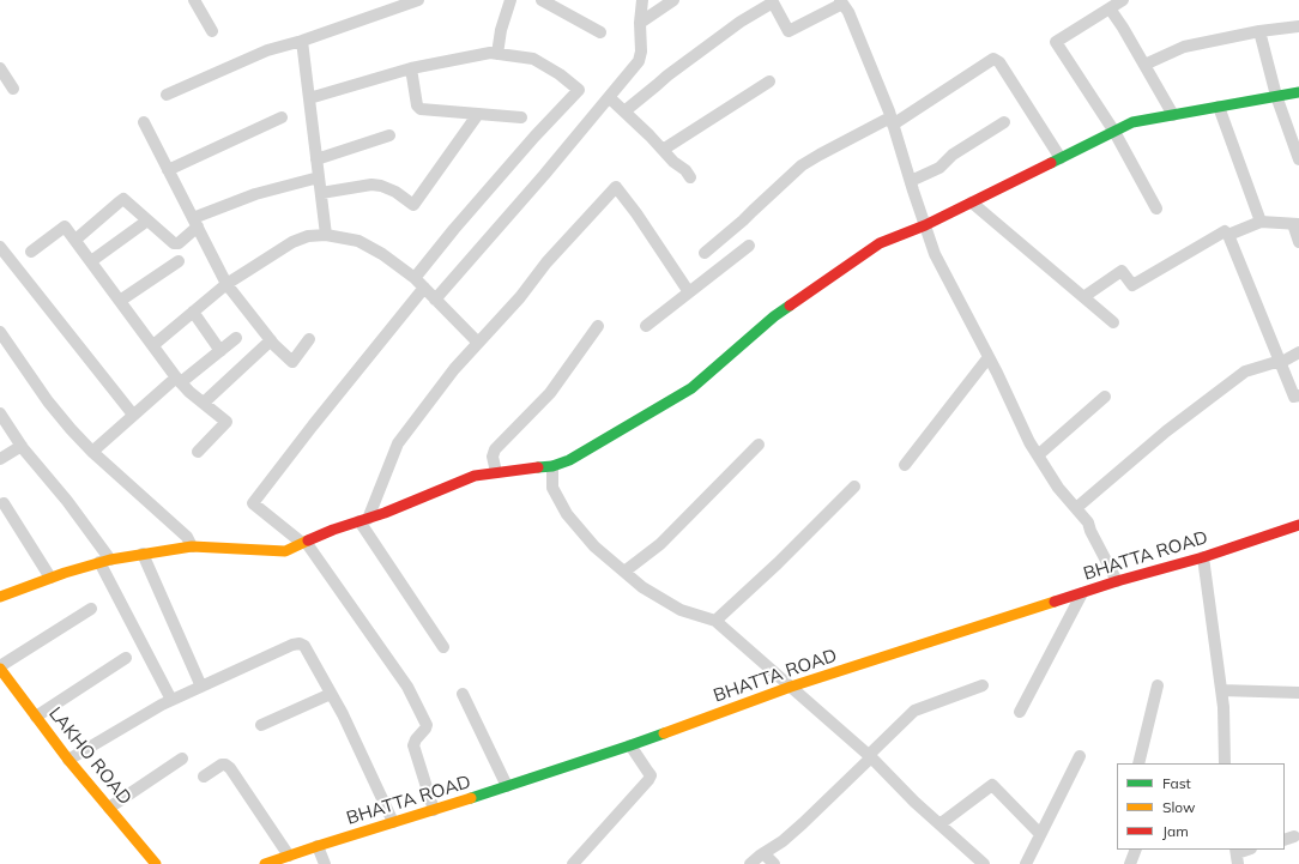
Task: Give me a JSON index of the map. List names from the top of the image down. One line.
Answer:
{"streets":{"street":["BHATTA ROAD","LAKHO ROAD"]},"legend":["Fast","Slow","Jam"]}
